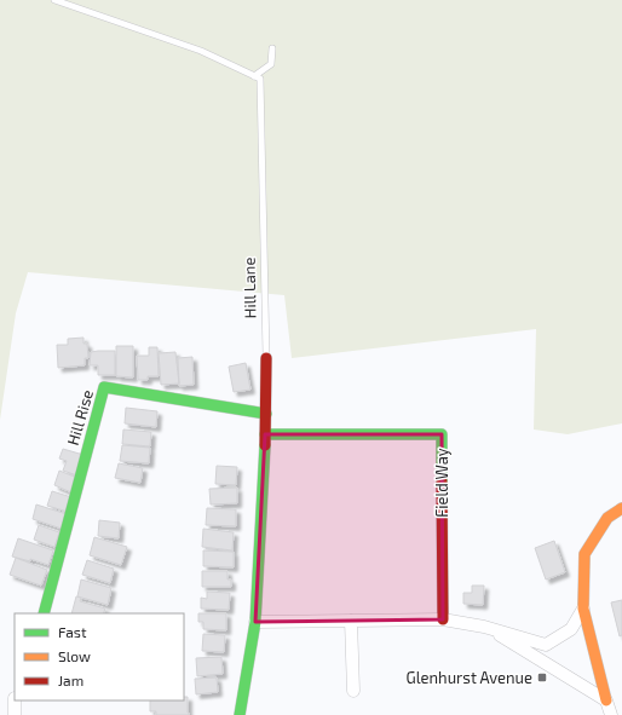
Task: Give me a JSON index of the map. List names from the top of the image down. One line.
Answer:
{"streets":{"street":["Hill Lane","Hill Rise","Field Way"]},"crossings":[["Hill Lane","Hill Rise"],["Hill Lane","Field Way"]],"places":{"transit":["Glenhurst Avenue"]},"legend":["Fast","Slow","Jam"]}
